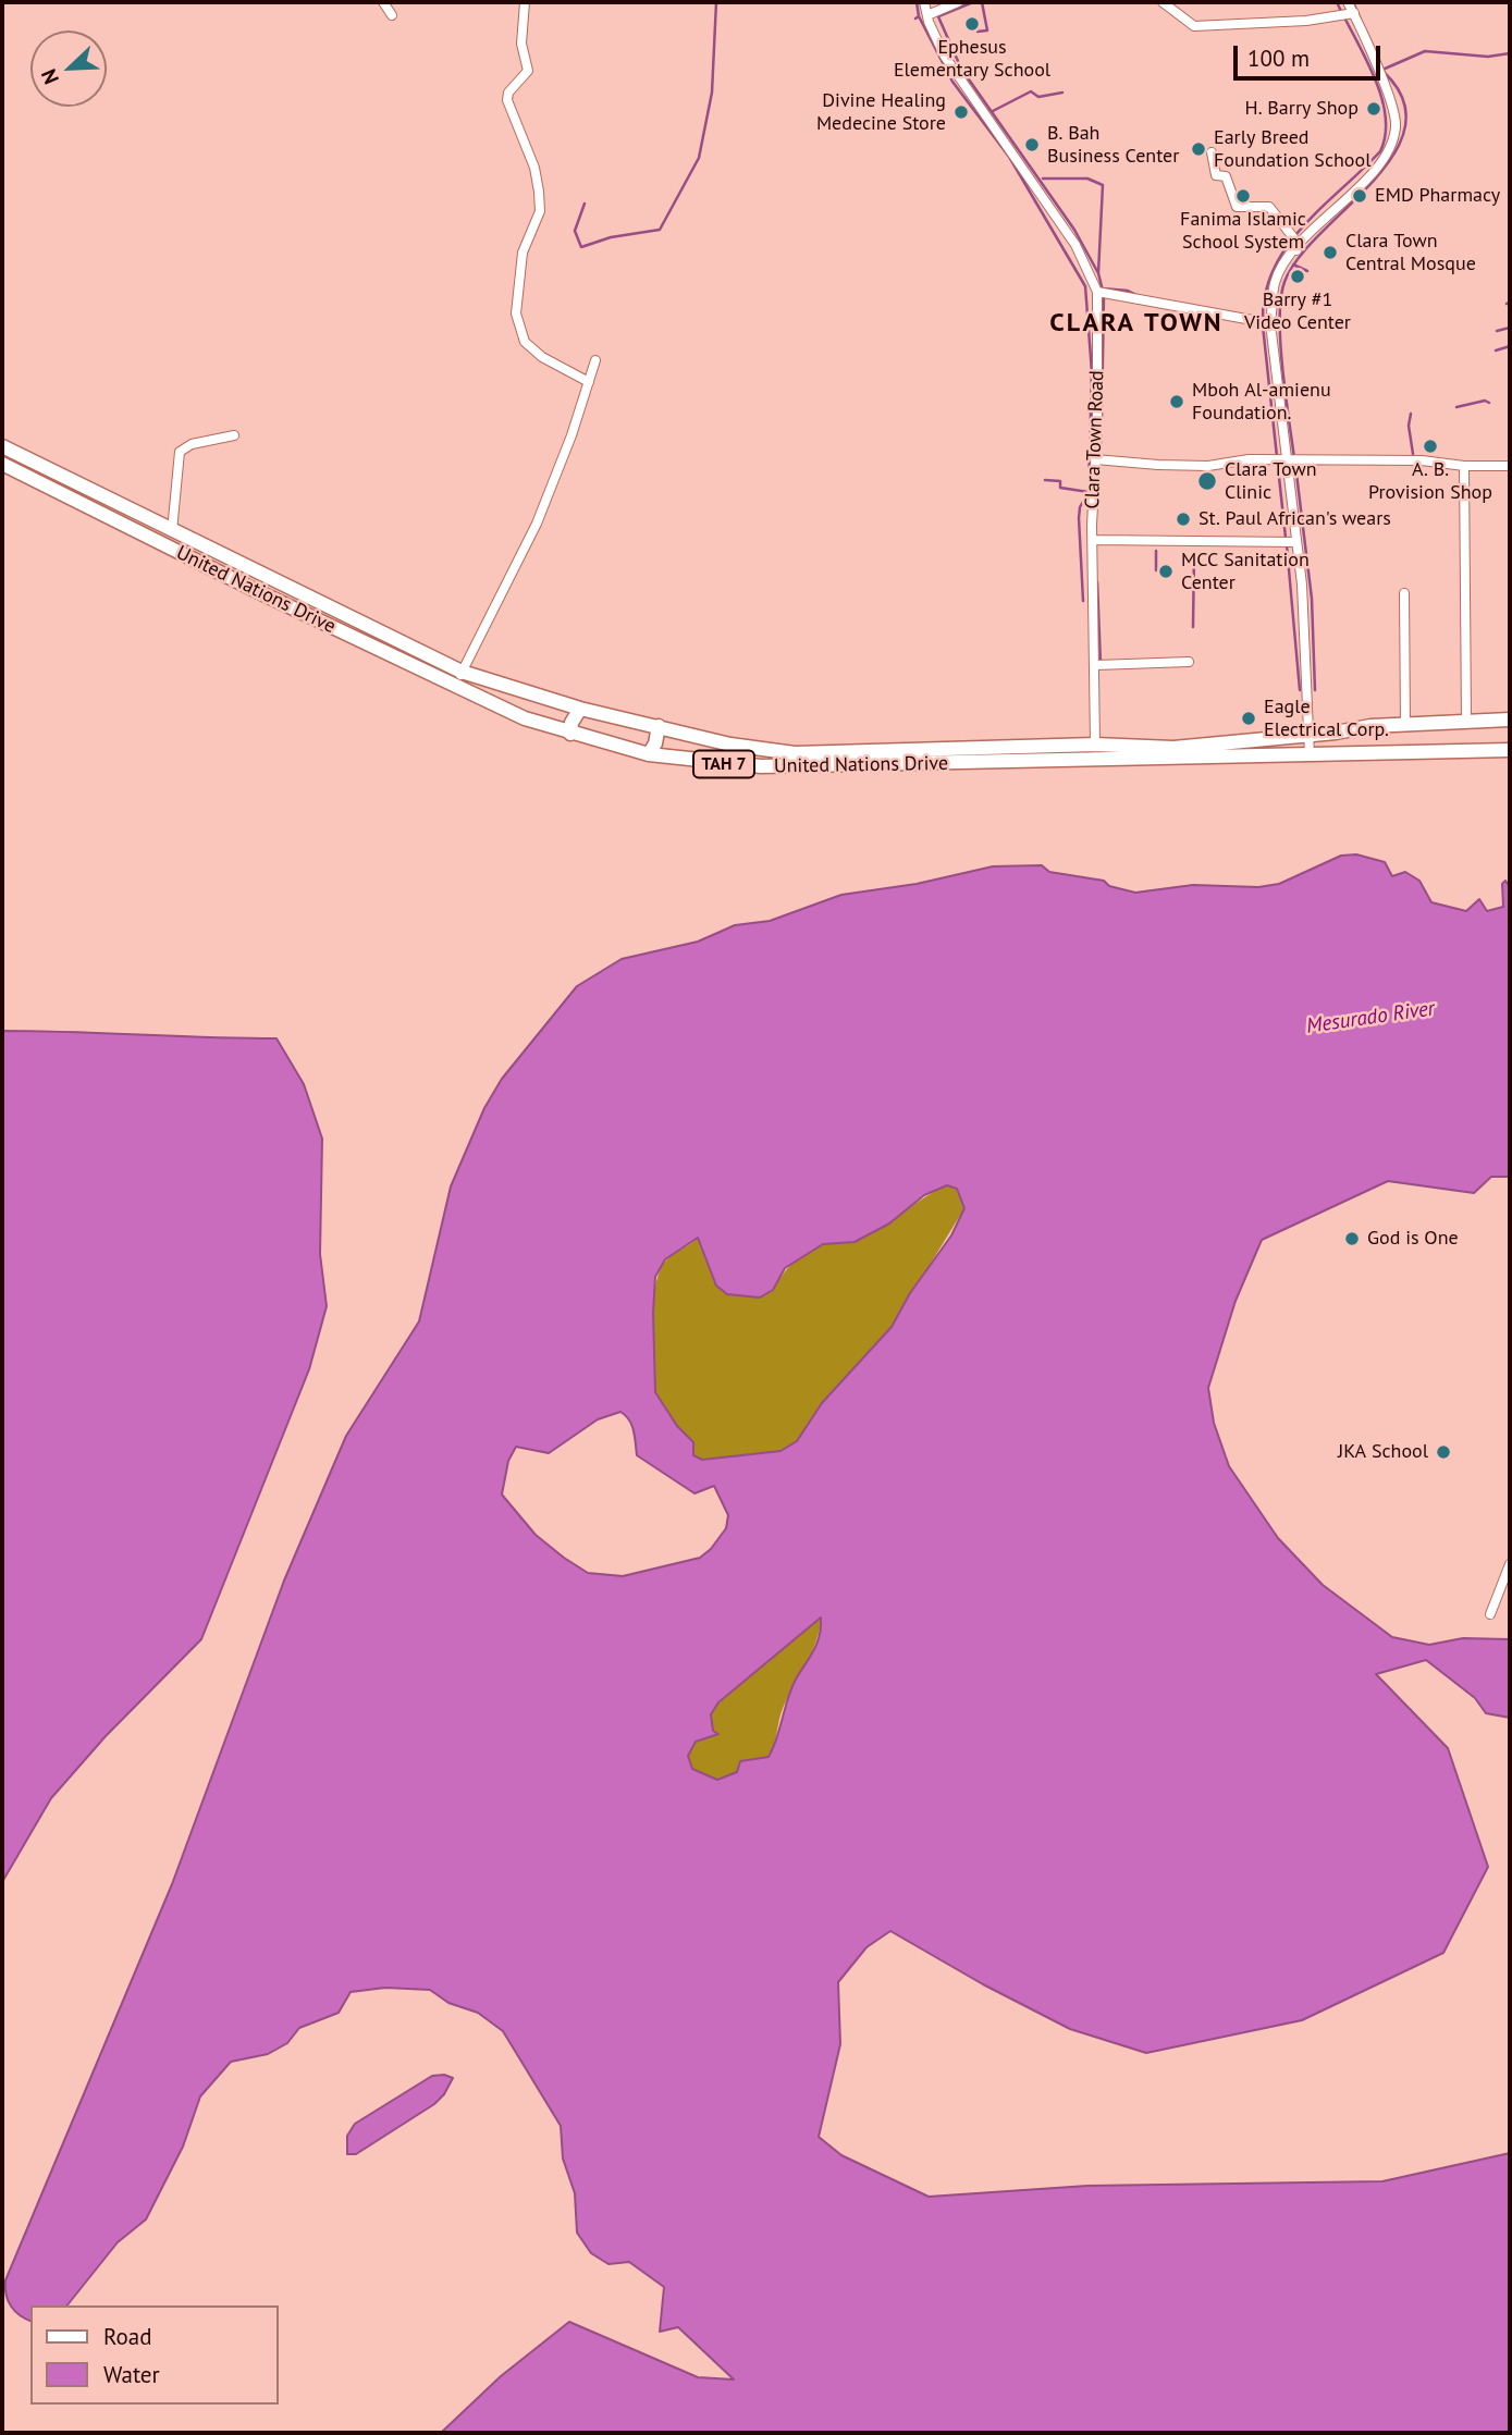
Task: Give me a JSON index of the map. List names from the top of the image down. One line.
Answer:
{"streets":{"highway":["United Nations Drive","TAH 7"],"street":["Clara Town Road"]},"crossings":[["Clara Town Road","United Nations Drive"]],"districts":["CLARA TOWN"],"water":["Mesurado River"],"places":["Ephesus Elementary School","H. Barry Shop","Divine Healing Medecine Store","B. Bah Business Center","Early Breed Foundation School","Fanima Islamic School System","EMD Pharmacy","Clara Town Central Mosque","Barry #1 Video Center","Mboh Al-amienu Foundation.","A. B. Provision Shop","Clara Town Clinic","St. Paul African's wears","MCC Sanitation Center","Eagle Electrical Corp.","God is One","JKA School"],"legend":["Road","Water"],"scale_bar":"100 m","north":"bottom left"}
